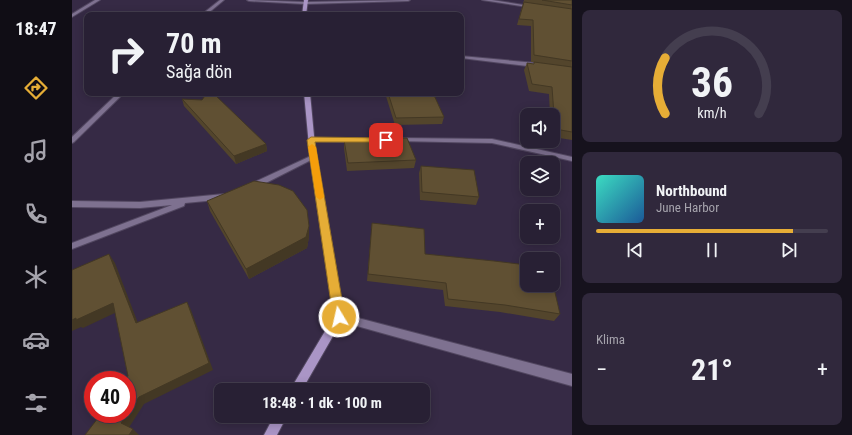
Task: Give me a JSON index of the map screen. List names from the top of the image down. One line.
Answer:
{"page":{"tabs":"18:47","turn":["70 m","Sağa dön"],"map_buttons":["+","−"],"song":["Northbound","June Harbor"],"tile":"Klima","heat":["−","21°","+"],"limit":"40","trip":"18:48 · 1 dk · 100 m","gauge":["36","km/h"]}}
